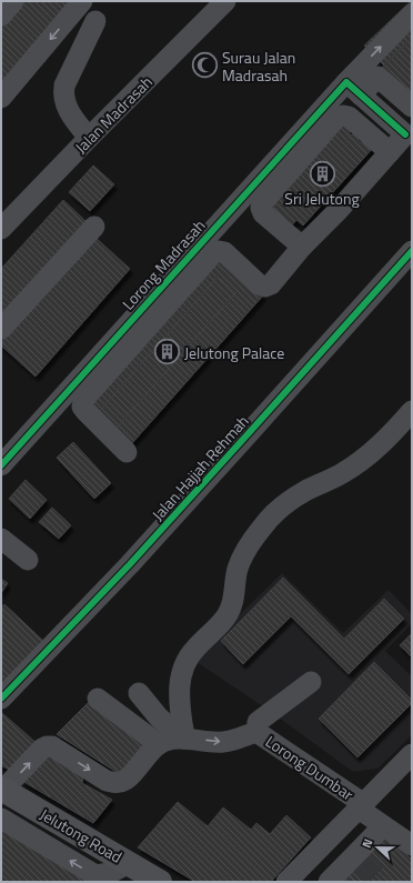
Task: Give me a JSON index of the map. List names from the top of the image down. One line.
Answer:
{"streets":{"main road":["Jelutong Road"],"street":["Jalan Madrasah","Lorong Madrasah","Jalan Hajjah Rehmah","Lorong Dumbar"]},"places":{"mosque":["Surau Jalan Madrasah"],"building":["Sri Jelutong","Jelutong Palace"]},"north":"left"}
